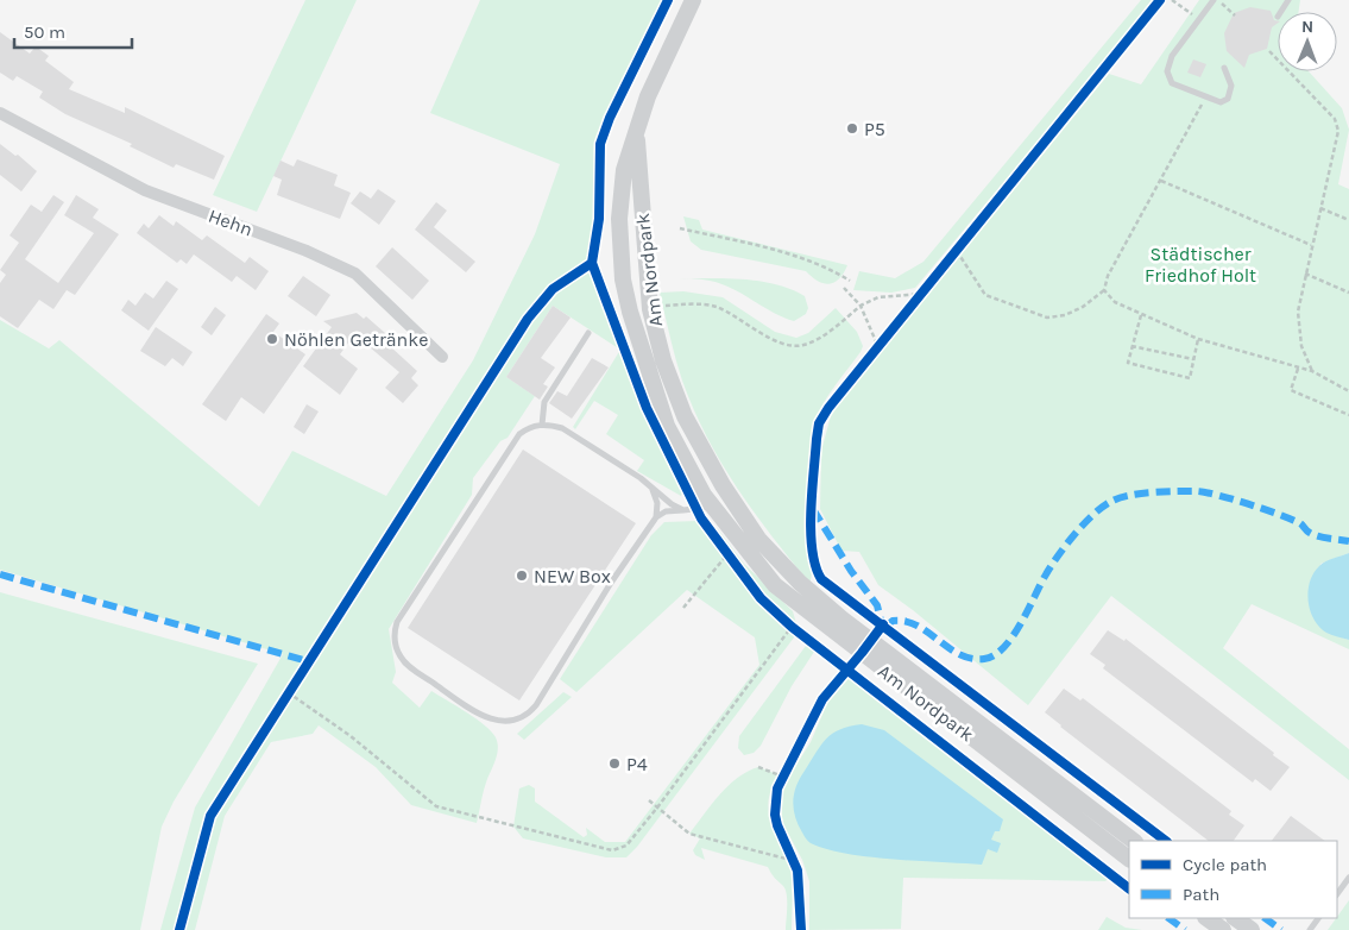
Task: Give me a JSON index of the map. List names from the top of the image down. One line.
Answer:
{"streets":{"street":["Hehn","Am Nordpark"]},"parks":["Städtischer Friedhof Holt"],"places":["P5","Nöhlen Getränke","NEW Box","P4"],"legend":["Cycle path","Path"],"scale_bar":"50 m","north":"top"}
